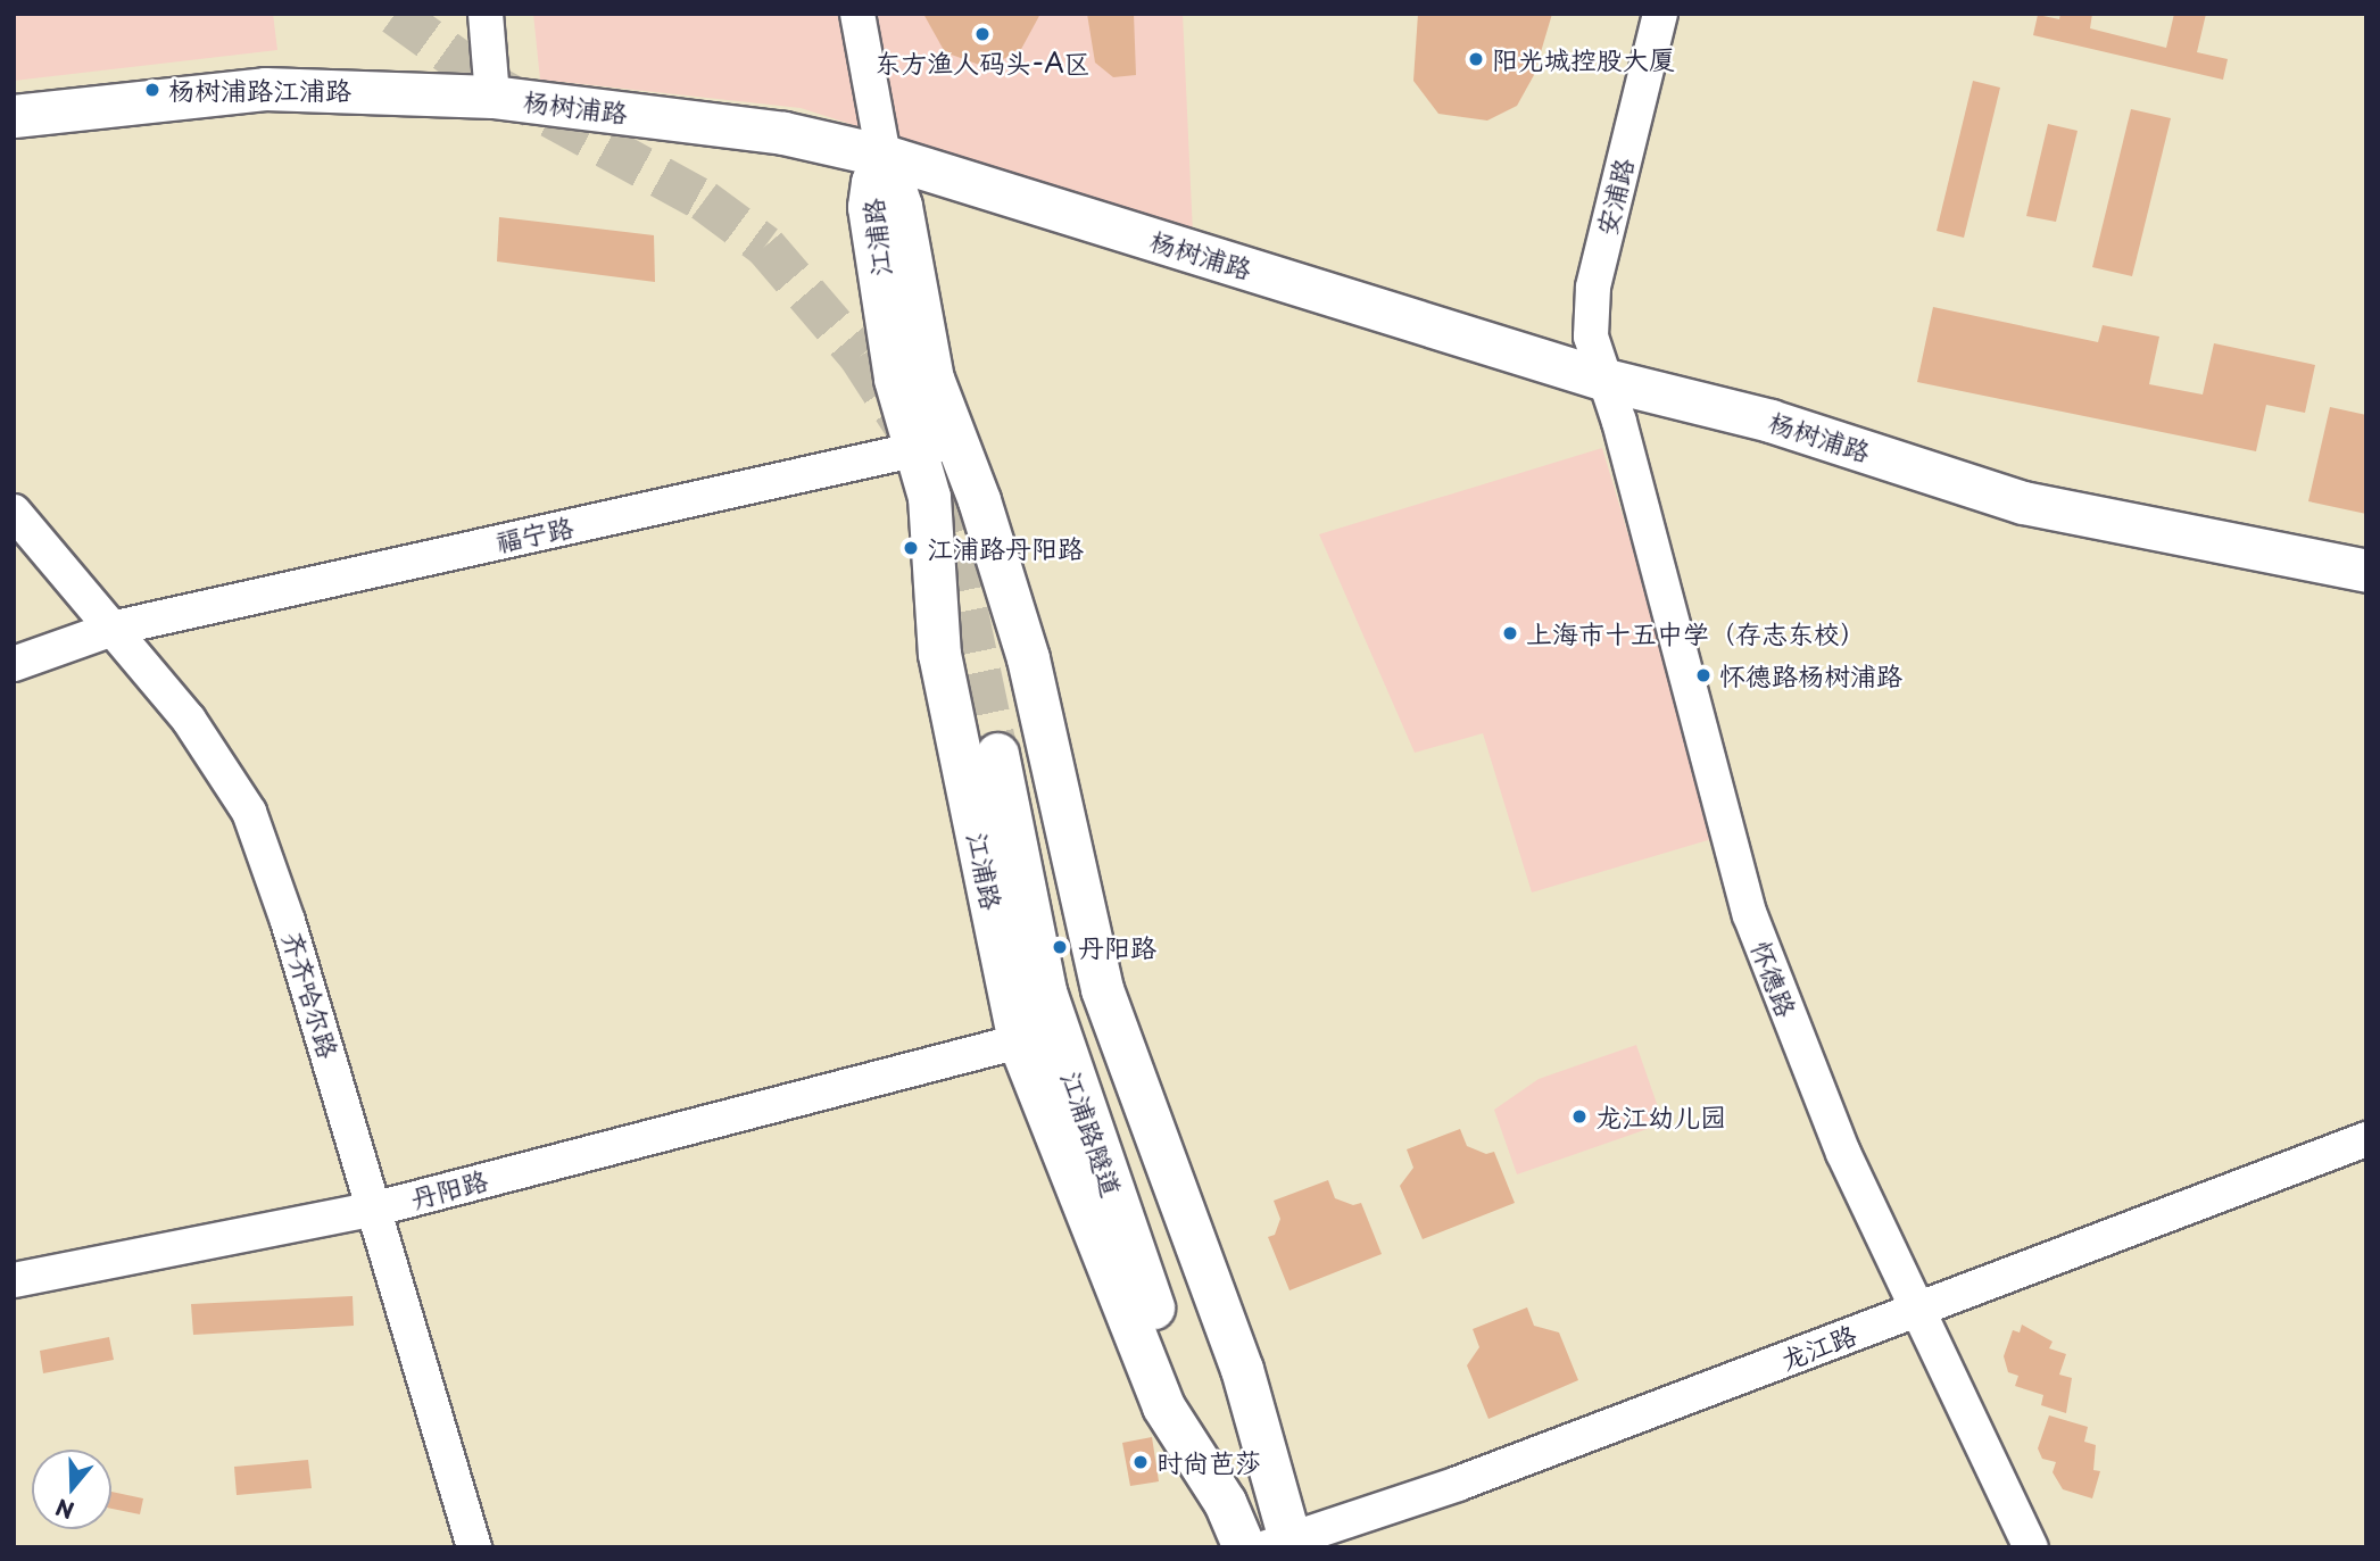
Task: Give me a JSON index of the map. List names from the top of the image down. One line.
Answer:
{"streets":{"main road":["杨树浦路","江浦路","江浦路隧道"],"street":["安浦路","福宁路","怀德路","齐齐哈尔路","丹阳路","龙江路"]},"crossings":[["杨树浦路","安浦路"],["杨树浦路","江浦路"],["杨树浦路","怀德路"],["安浦路","怀德路"],["江浦路","福宁路"],["江浦路","江浦路隧道"],["江浦路","丹阳路"],["江浦路","龙江路"],["福宁路","齐齐哈尔路"],["怀德路","龙江路"],["齐齐哈尔路","丹阳路"]],"places":["东方渔人码头-A区","阳光城控股大厦","杨树浦路江浦路","江浦路丹阳路","上海市十五中学（存志东校）","怀德路杨树浦路","丹阳路","龙江幼儿园","时尚芭莎"],"north":"bottom"}
